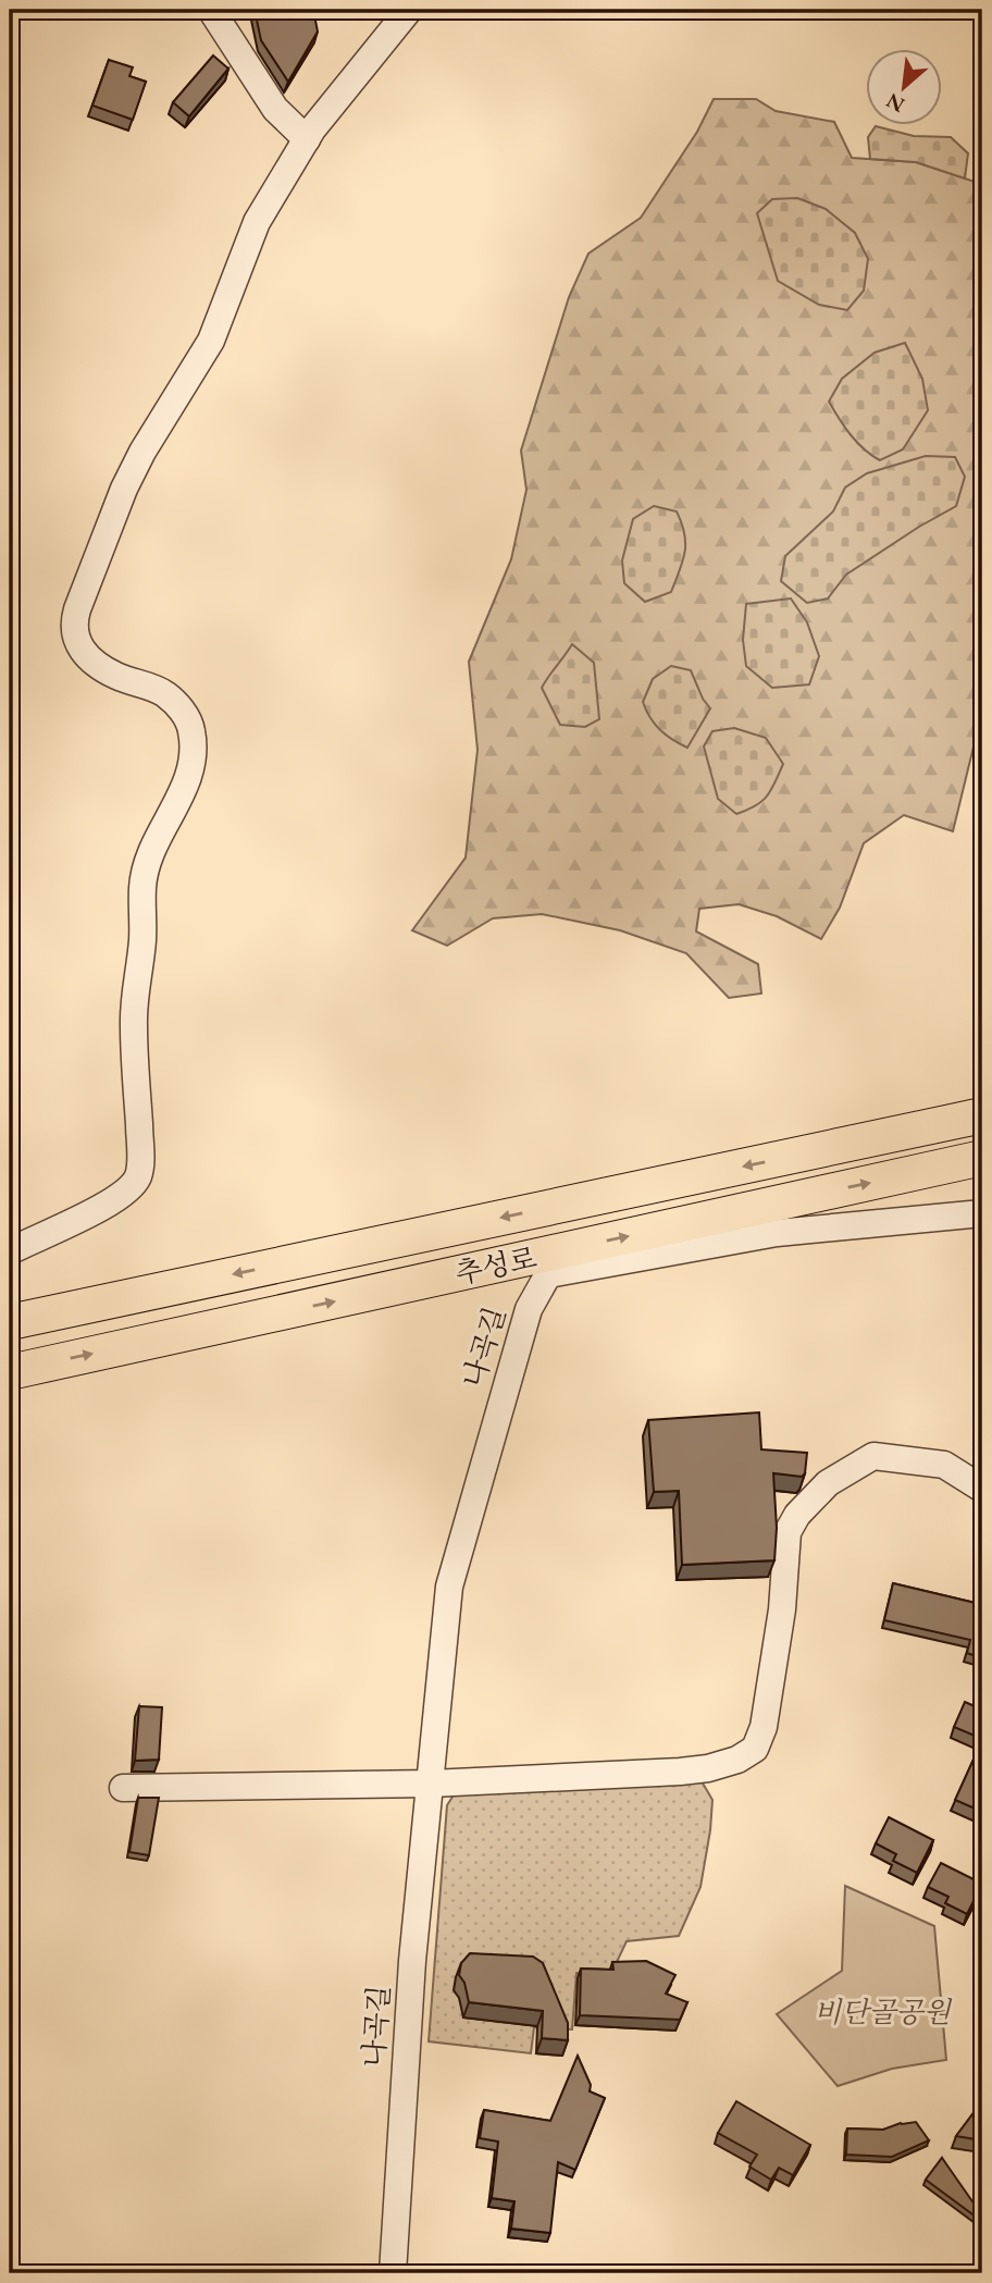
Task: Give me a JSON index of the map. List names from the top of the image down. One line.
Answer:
{"streets":{"main road":["추성로"],"street":["나곡길"]},"parks":["비단골공원"],"north":"bottom left"}
